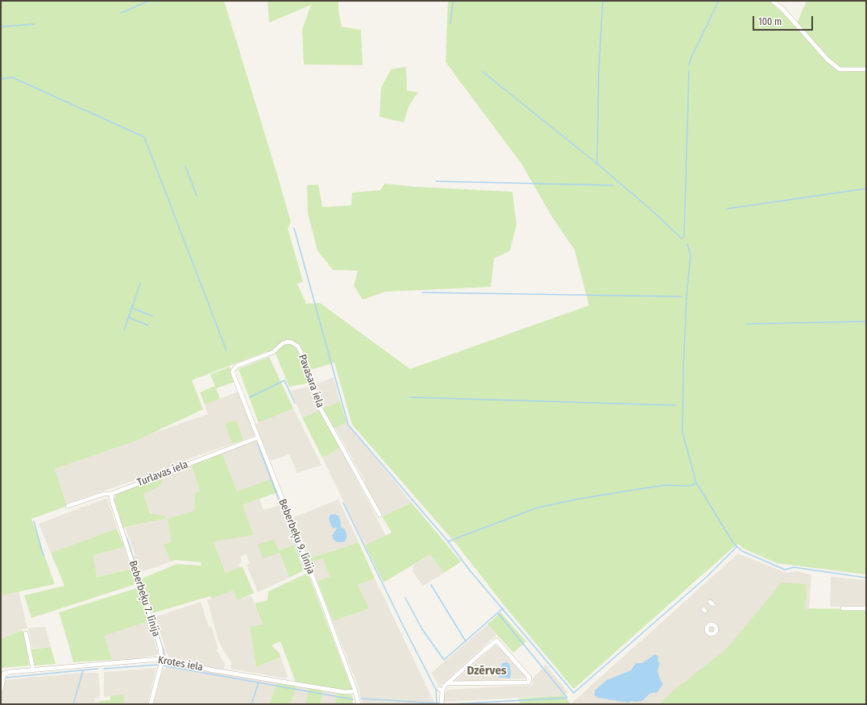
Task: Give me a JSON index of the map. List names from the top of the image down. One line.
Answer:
{"streets":{"street":["Pavasara iela","Turlavas iela","Beberbeķu 9. līnija","Beberbeķu 7. līnija","Krotes iela"]},"crossings":[["Pavasara iela","Beberbeķu 9. līnija"],["Turlavas iela","Beberbeķu 9. līnija"],["Turlavas iela","Beberbeķu 7. līnija"],["Beberbeķu 9. līnija","Krotes iela"],["Beberbeķu 7. līnija","Krotes iela"]],"districts":["Dzērves"],"scale_bar":"100 m"}
